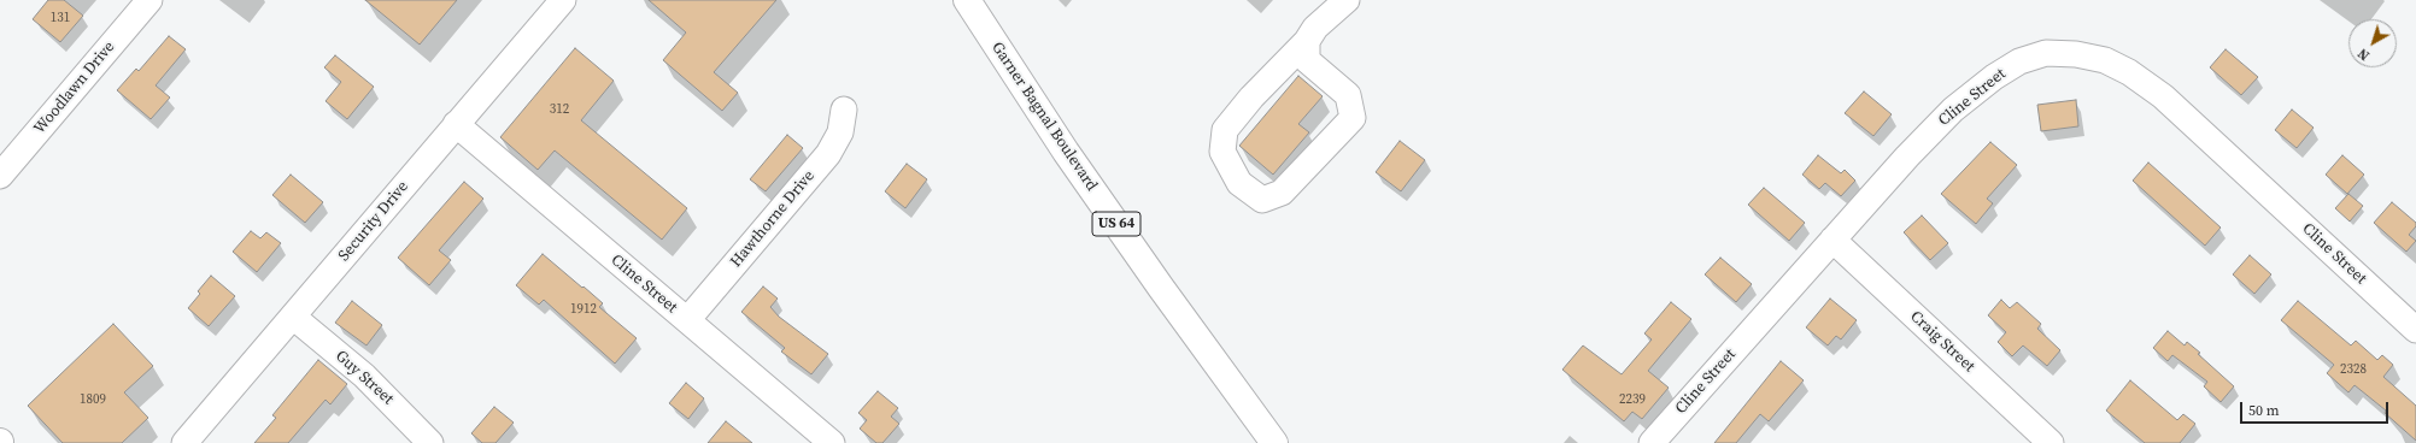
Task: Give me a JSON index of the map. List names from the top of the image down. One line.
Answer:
{"streets":{"highway":["Garner Bagnal Boulevard","US 64"],"street":["Woodlawn Drive","Cline Street","Hawthorne Drive","Security Drive","Craig Street","Guy Street"]},"crossings":[["Cline Street","Hawthorne Drive"],["Cline Street","Security Drive"],["Cline Street","Craig Street"],["Security Drive","Guy Street"]],"house_numbers":["131","312","1912","2328","1809","2239"],"scale_bar":"50 m","north":"bottom left"}
